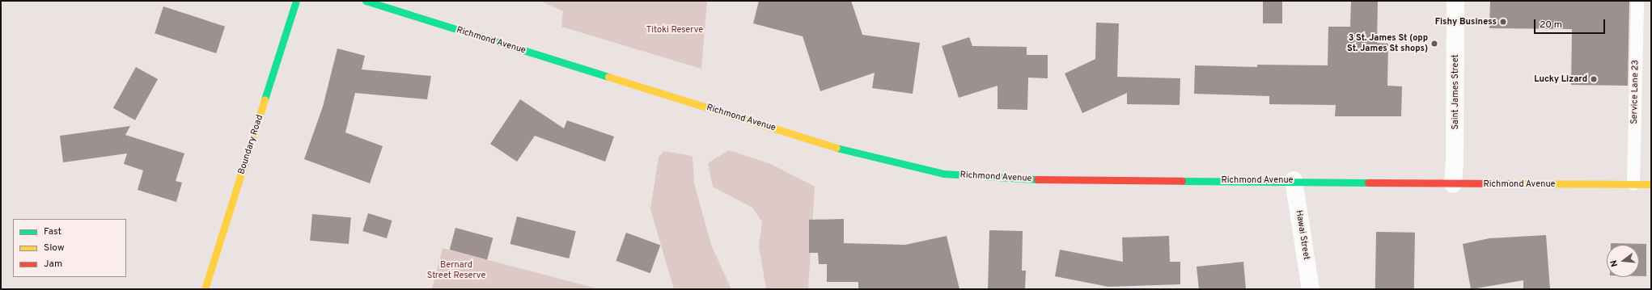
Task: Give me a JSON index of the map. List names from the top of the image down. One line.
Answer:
{"streets":{"street":["Richmond Avenue","Saint James Street","Boundary Road","Hawai Street"],"lane":["Service Lane 23"]},"crossings":[["Richmond Avenue","Saint James Street"],["Richmond Avenue","Service Lane 23"],["Richmond Avenue","Hawai Street"]],"parks":["Titoki Reserve","Bernard Street Reserve"],"places":["Fishy Business","3 St. James St (opp St. James St shops)","Lucky Lizard"],"legend":["Fast","Slow","Jam"],"scale_bar":"20 m","north":"left"}
